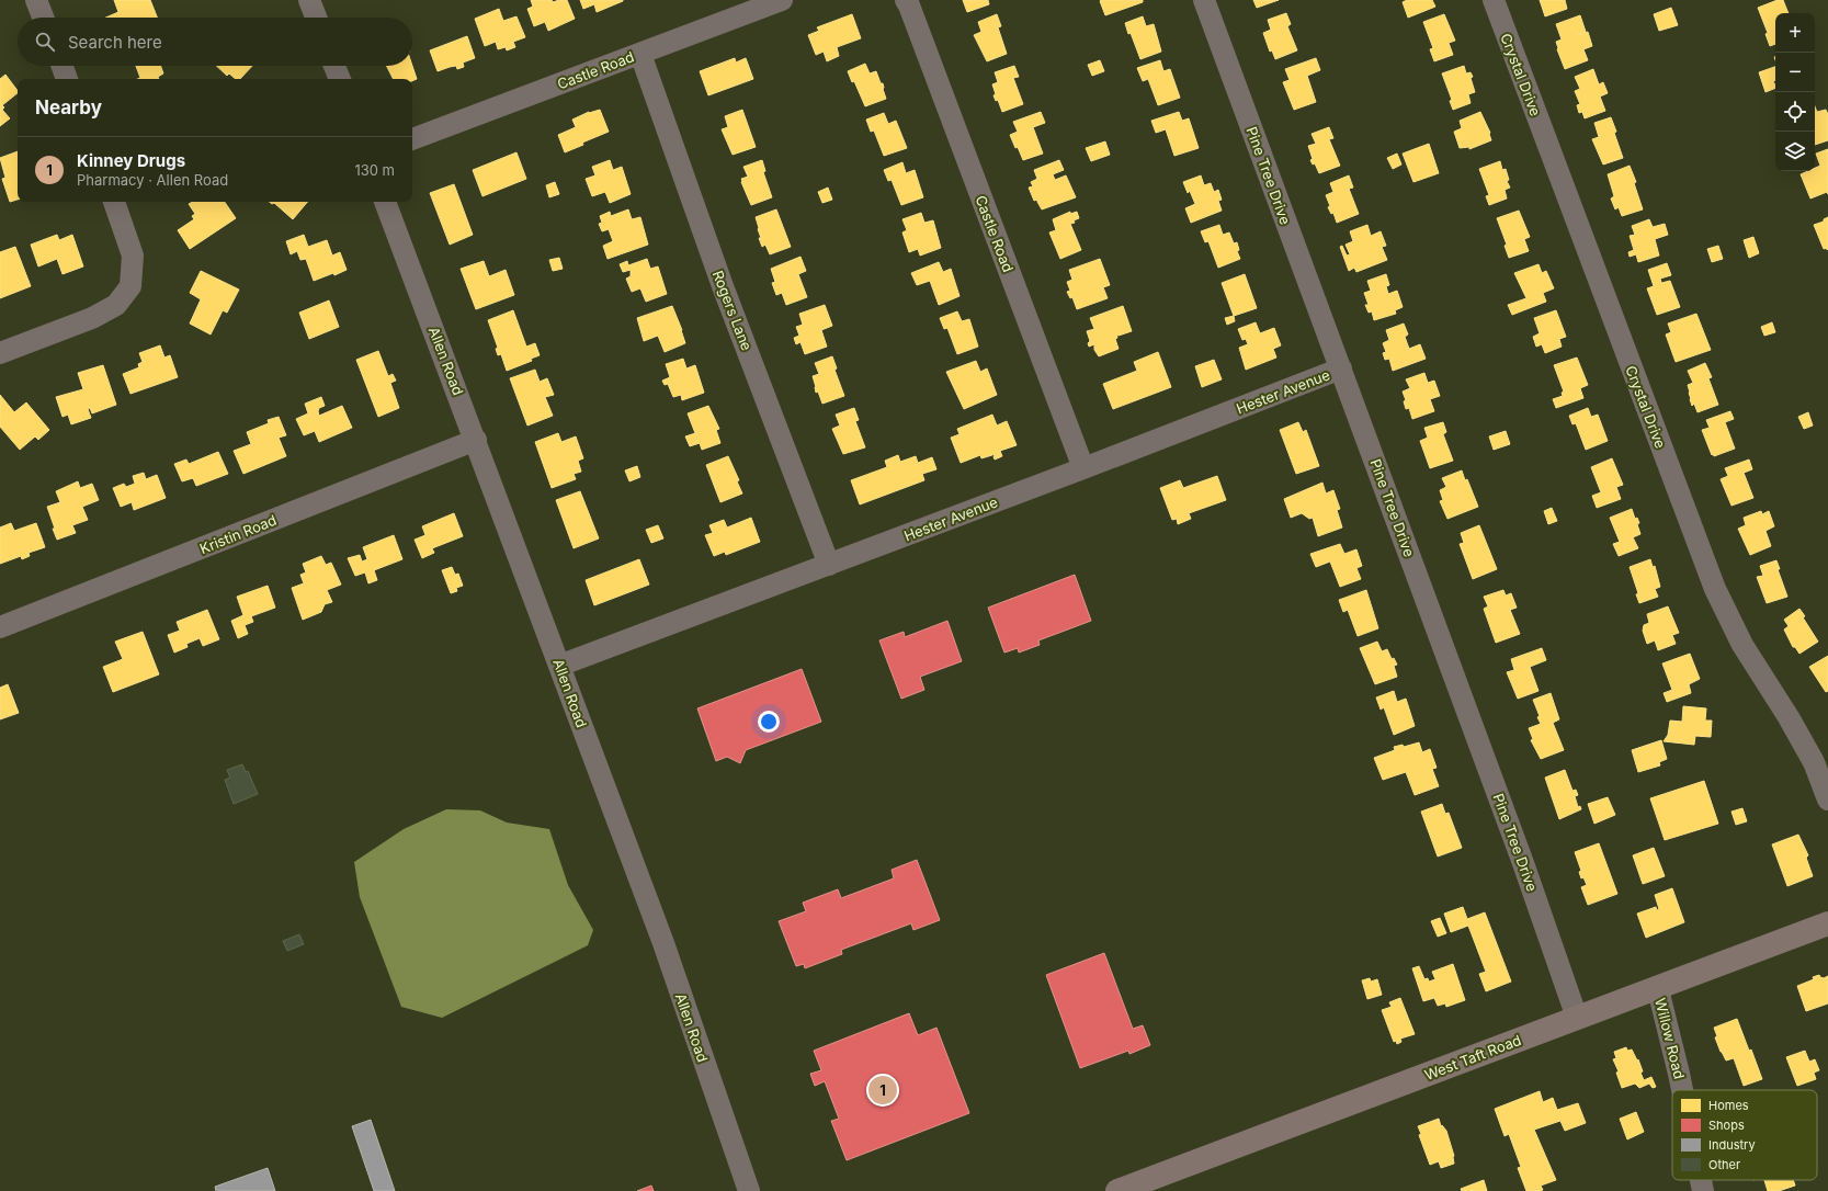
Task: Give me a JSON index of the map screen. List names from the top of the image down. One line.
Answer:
{"streets":{"main road":["West Taft Road"],"street":["Castle Road","Crystal Drive","Pine Tree Drive","Rogers Lane","Allen Road","Hester Avenue","Kristin Road","Willow Road"]},"crossings":[["Castle Road","Rogers Lane"],["Castle Road","Hester Avenue"],["Pine Tree Drive","Hester Avenue"],["Pine Tree Drive","West Taft Road"],["Rogers Lane","Hester Avenue"],["Allen Road","Hester Avenue"],["Allen Road","Kristin Road"],["Willow Road","West Taft Road"]],"legend":["Homes","Shops","Industry","Other"],"page":{"map_buttons":["+","−"],"search":"Search here","heading":"Nearby","list":[{"mark":"1","name":"Kinney Drugs","note":"Pharmacy · Allen Road","value":"130 m"}],"pins":"1"}}
